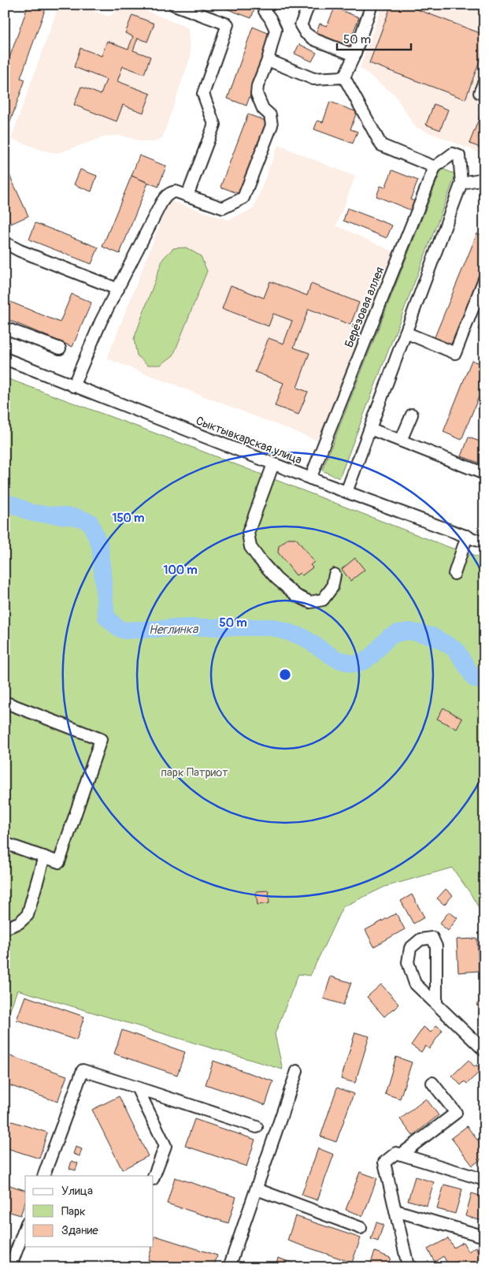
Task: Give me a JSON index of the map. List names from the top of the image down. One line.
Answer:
{"streets":{"street":["Берёзовая аллея","Сыктывкарская улица"]},"crossings":[["Берёзовая аллея","Сыктывкарская улица"]],"water":["Неглинка"],"parks":["парк Патриот"],"legend":["Улица","Парк","Здание"],"scale_bar":"50 m","rings":["150 m","100 m","50 m"]}
